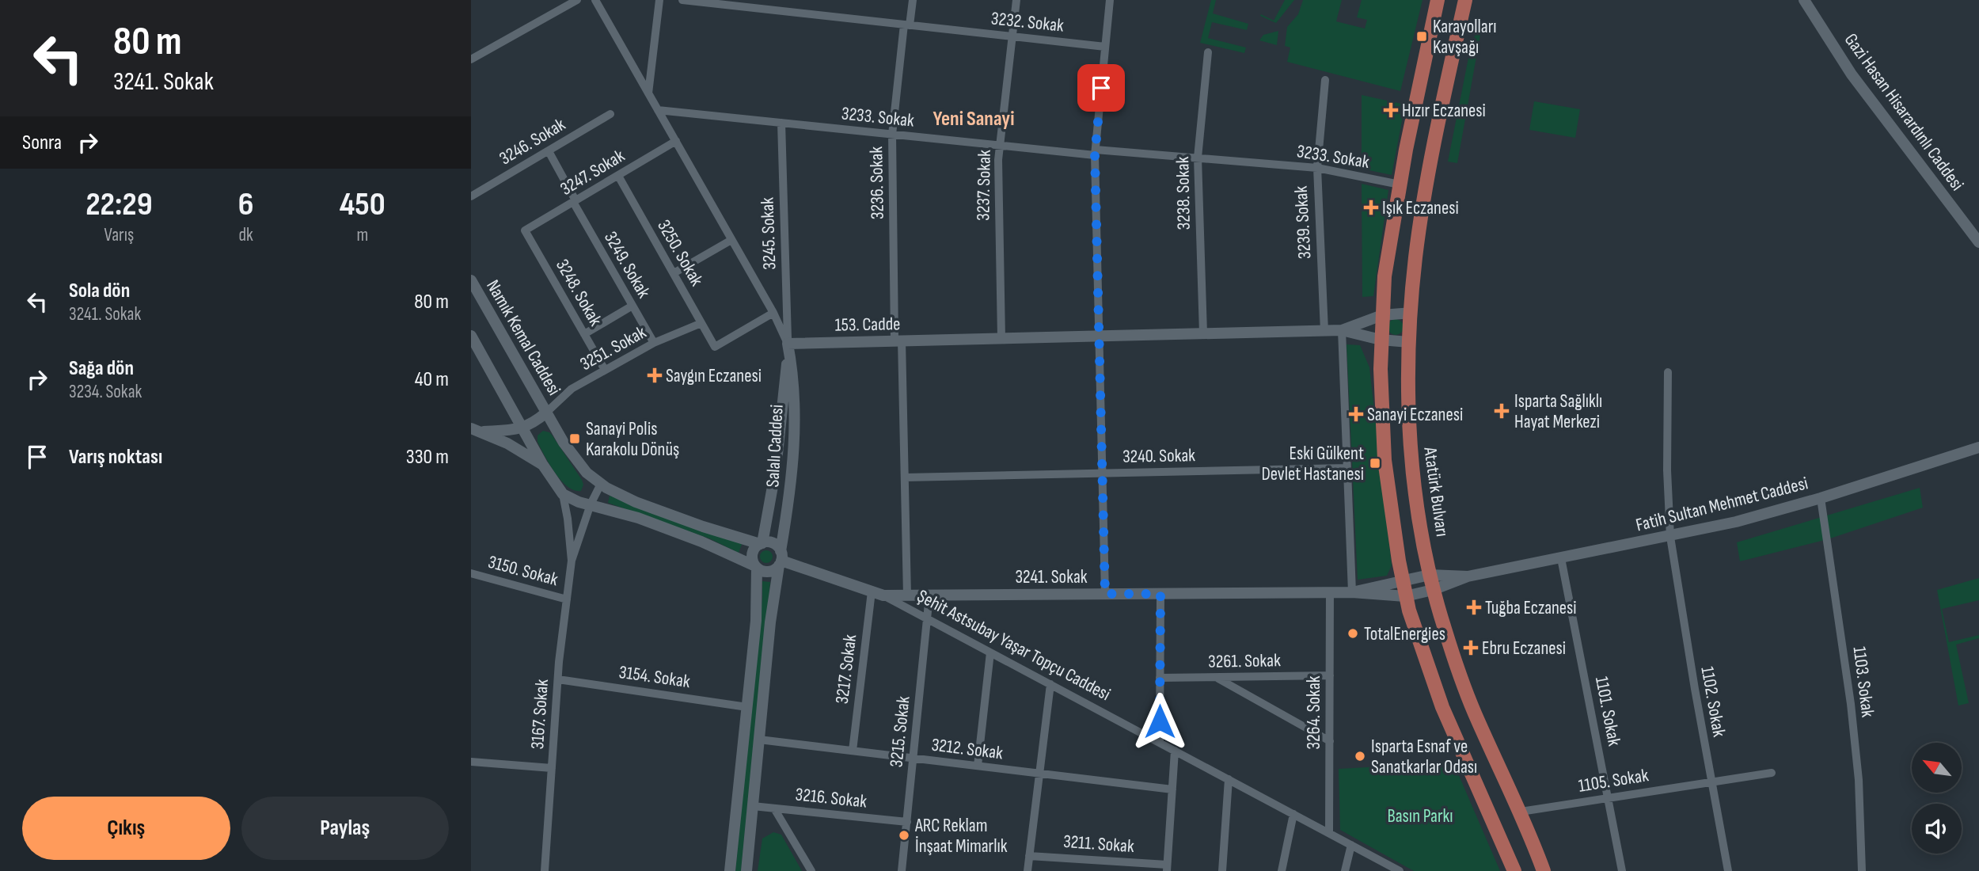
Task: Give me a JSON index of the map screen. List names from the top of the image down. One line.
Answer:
{"streets":{"main road":["Atatürk Bulvarı"],"street":["3232. Sokak","Gazi Hasan Hisarardınlı Caddesi","3233. Sokak","3246. Sokak","3247. Sokak","3236. Sokak","3237. Sokak","3238. Sokak","3239. Sokak","3245. Sokak","3250. Sokak","3249. Sokak","3248. Sokak","153. Cadde","Namık Kemal Caddesi","3251. Sokak","Salalı Caddesi","3240. Sokak","Fatih Sultan Mehmet Caddesi","3150. Sokak","3241. Sokak","Şehit Astsubay Yaşar Topçu Caddesi","3261. Sokak","3217. Sokak","3154. Sokak","1103. Sokak","1102. Sokak","1101. Sokak","3264. Sokak","3167. Sokak","3215. Sokak","3212. Sokak","1105. Sokak","3216. Sokak","3211. Sokak"]},"crossings":[["3232. Sokak","3236. Sokak"],["3232. Sokak","3237. Sokak"],["3233. Sokak","3236. Sokak"],["3233. Sokak","3237. Sokak"],["3233. Sokak","3238. Sokak"],["3233. Sokak","3239. Sokak"],["3233. Sokak","3245. Sokak"],["3246. Sokak","3249. Sokak"],["3247. Sokak","3250. Sokak"],["3247. Sokak","3249. Sokak"],["3247. Sokak","3248. Sokak"],["3236. Sokak","153. Cadde"],["3236. Sokak","3240. Sokak"],["3236. Sokak","3241. Sokak"],["3237. Sokak","153. Cadde"],["3238. Sokak","153. Cadde"],["3239. Sokak","153. Cadde"],["3245. Sokak","153. Cadde"],["3245. Sokak","Salalı Caddesi"],["3250. Sokak","3251. Sokak"],["3249. Sokak","3251. Sokak"],["3248. Sokak","3251. Sokak"],["153. Cadde","Salalı Caddesi"],["Namık Kemal Caddesi","3251. Sokak"],["Salalı Caddesi","Şehit Astsubay Yaşar Topçu Caddesi"],["Salalı Caddesi","3212. Sokak"],["Salalı Caddesi","3216. Sokak"],["Atatürk Bulvarı","3241. Sokak"],["Atatürk Bulvarı","1105. Sokak"],["Fatih Sultan Mehmet Caddesi","3241. Sokak"],["Fatih Sultan Mehmet Caddesi","1103. Sokak"],["Fatih Sultan Mehmet Caddesi","1102. Sokak"],["Fatih Sultan Mehmet Caddesi","1101. Sokak"],["3150. Sokak","3167. Sokak"],["3241. Sokak","Şehit Astsubay Yaşar Topçu Caddesi"],["3241. Sokak","3264. Sokak"],["3241. Sokak","3215. Sokak"],["Şehit Astsubay Yaşar Topçu Caddesi","3217. Sokak"],["Şehit Astsubay Yaşar Topçu Caddesi","3264. Sokak"],["Şehit Astsubay Yaşar Topçu Caddesi","3215. Sokak"],["3261. Sokak","3264. Sokak"],["3217. Sokak","3212. Sokak"],["3154. Sokak","3167. Sokak"],["1102. Sokak","1105. Sokak"],["1101. Sokak","1105. Sokak"],["3215. Sokak","3212. Sokak"],["3215. Sokak","3216. Sokak"]],"districts":["Yeni Sanayi"],"parks":["Basın Parkı"],"places":{"transit":["Karayolları Kavşağı","Sanayi Polis Karakolu Dönüş","Eski Gülkent Devlet Hastanesi"],"health":["Hızır Eczanesi","Işık Eczanesi","Saygın Eczanesi","Isparta Sağlıklı Hayat Merkezi","Sanayi Eczanesi","Tuğba Eczanesi","Ebru Eczanesi"],"other":["TotalEnergies","Isparta Esnaf ve Sanatkarlar Odası","ARC Reklam İnşaat Mimarlık"]},"north":"top left","page":{"turn":["80 m","3241. Sokak"],"then":"Sonra","eta":["22:29","Varış","6","dk","450","m"],"list":[{"name":"Sola dön","note":"3241. Sokak","value":"80 m"},{"name":"Sağa dön","note":"3234. Sokak","value":"40 m"},{"name":"Varış noktası","value":"330 m"}],"buttons":["Çıkış","Paylaş"]}}
